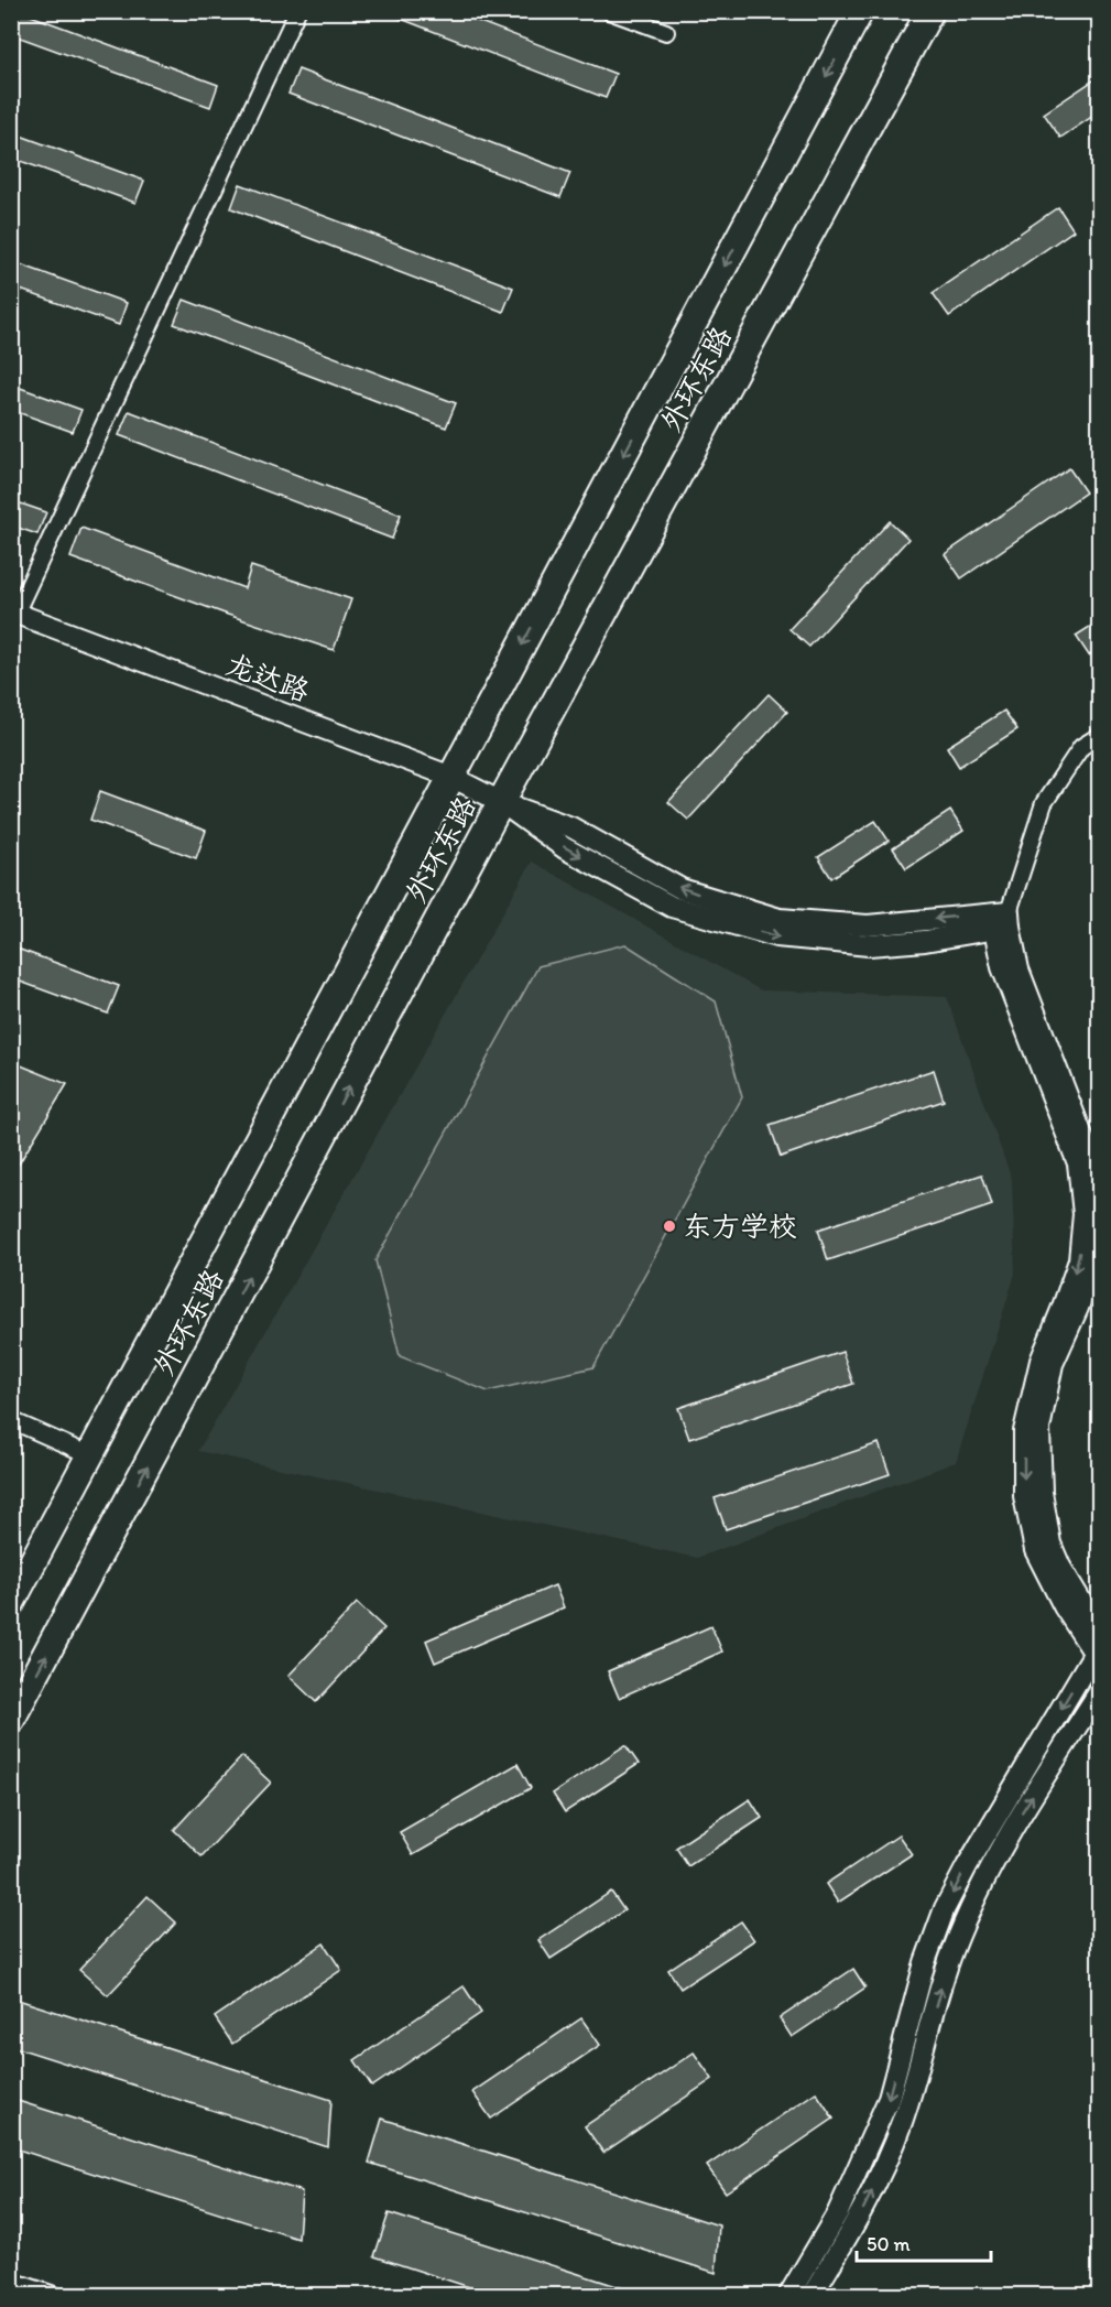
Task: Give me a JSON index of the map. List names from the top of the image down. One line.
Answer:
{"streets":{"highway":["外环东路"],"street":["龙达路"]},"crossings":[["外环东路","龙达路"]],"places":["东方学校"],"scale_bar":"50 m"}
